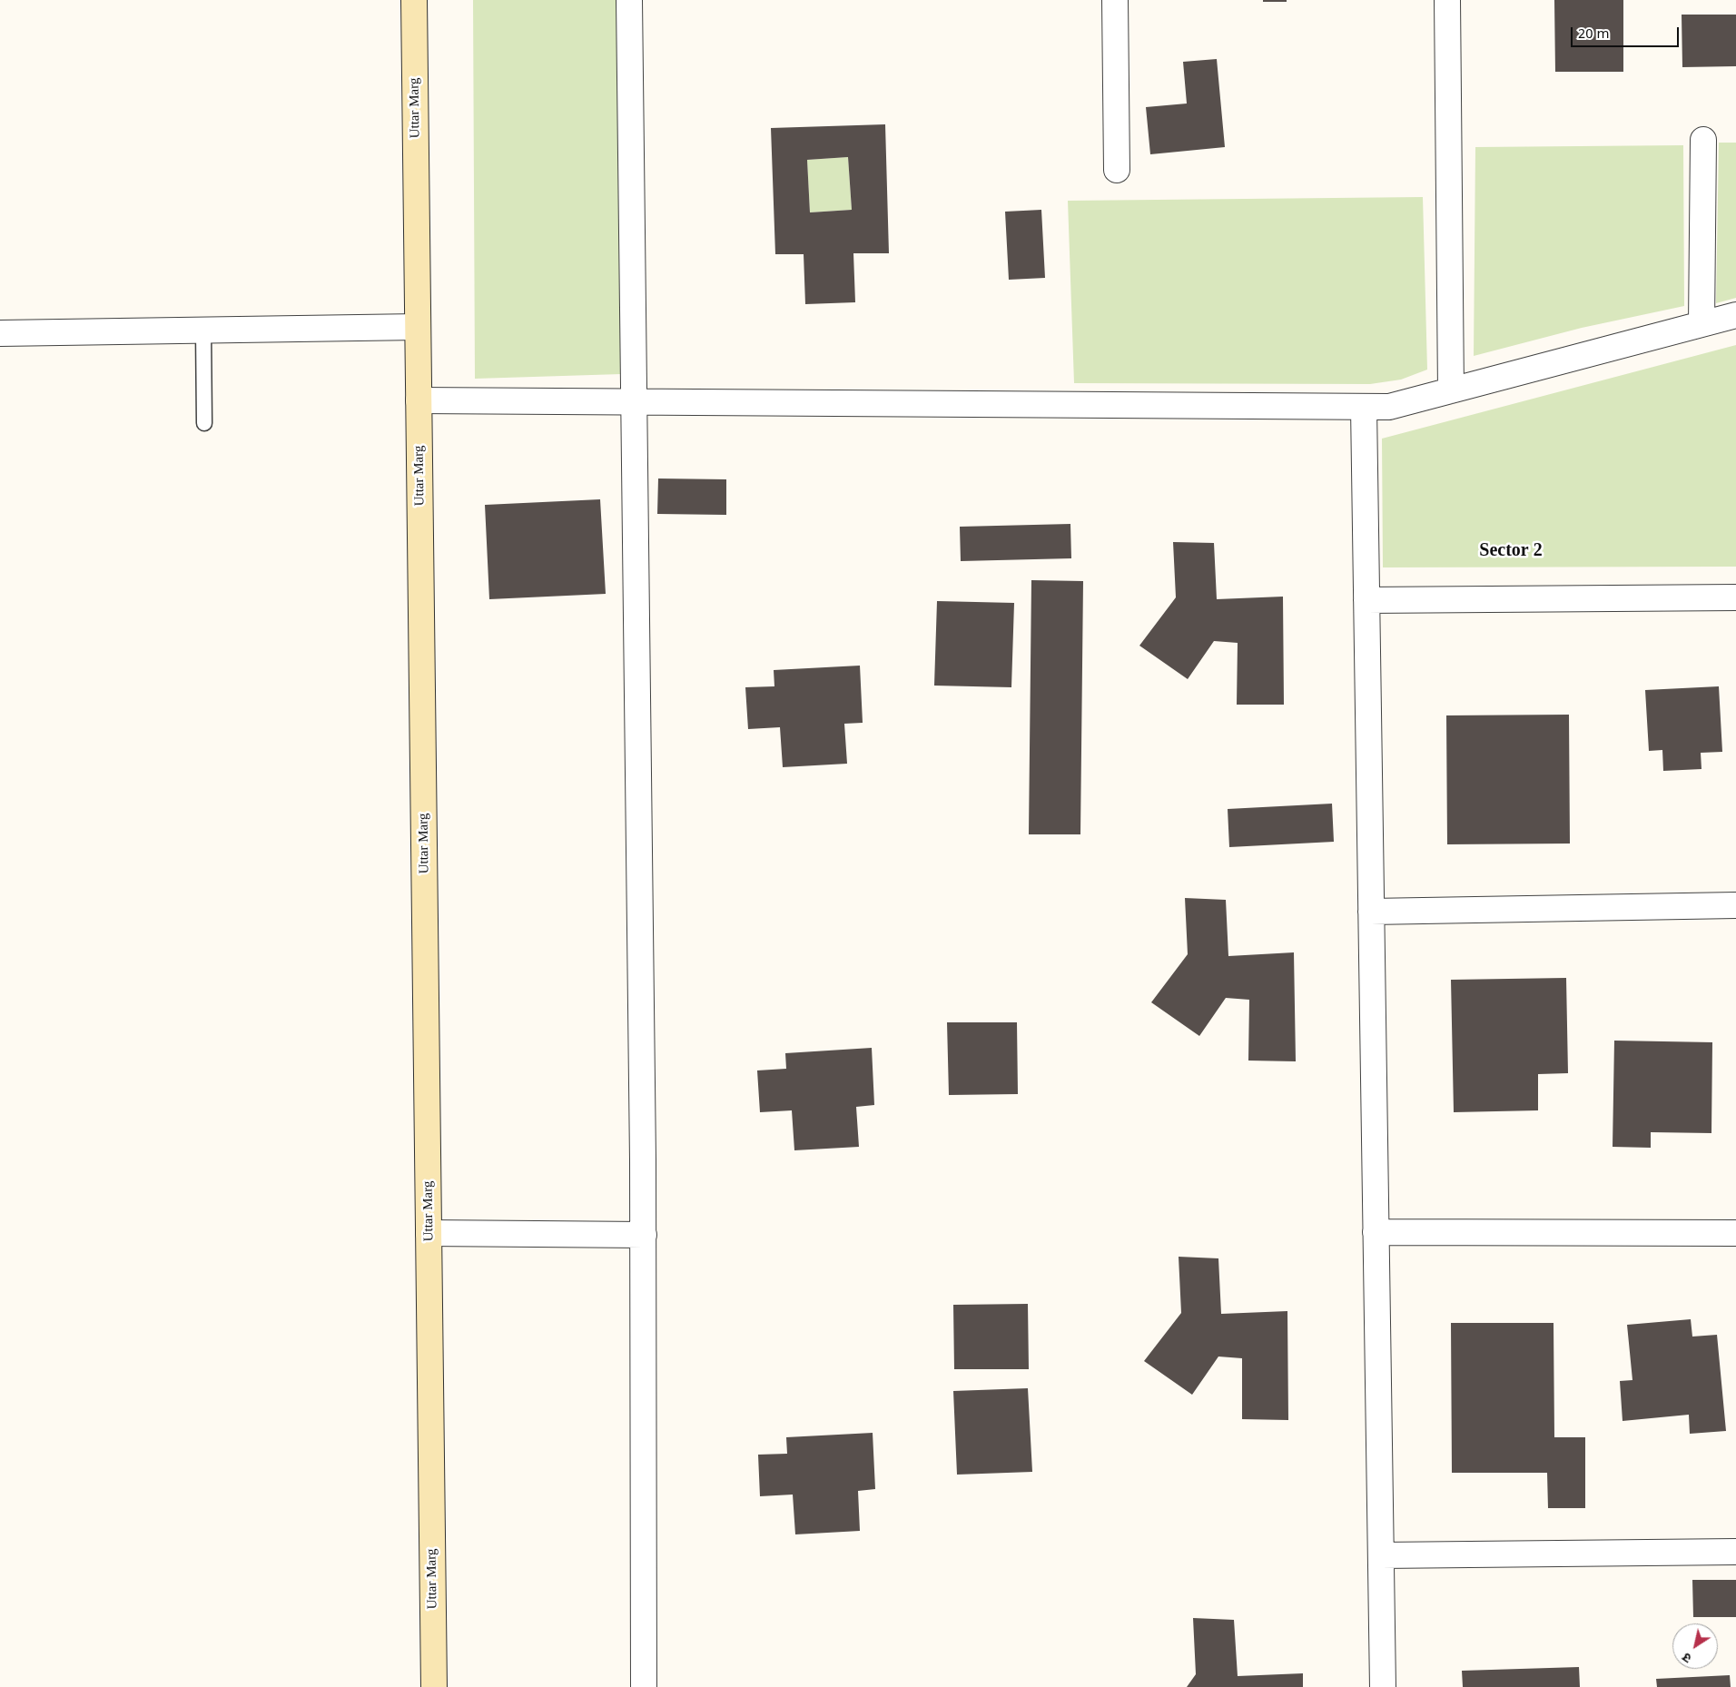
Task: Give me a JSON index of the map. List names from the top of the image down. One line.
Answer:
{"streets":{"main road":["Uttar Marg"]},"districts":["Sector 2"],"scale_bar":"20 m","north":"bottom left"}
